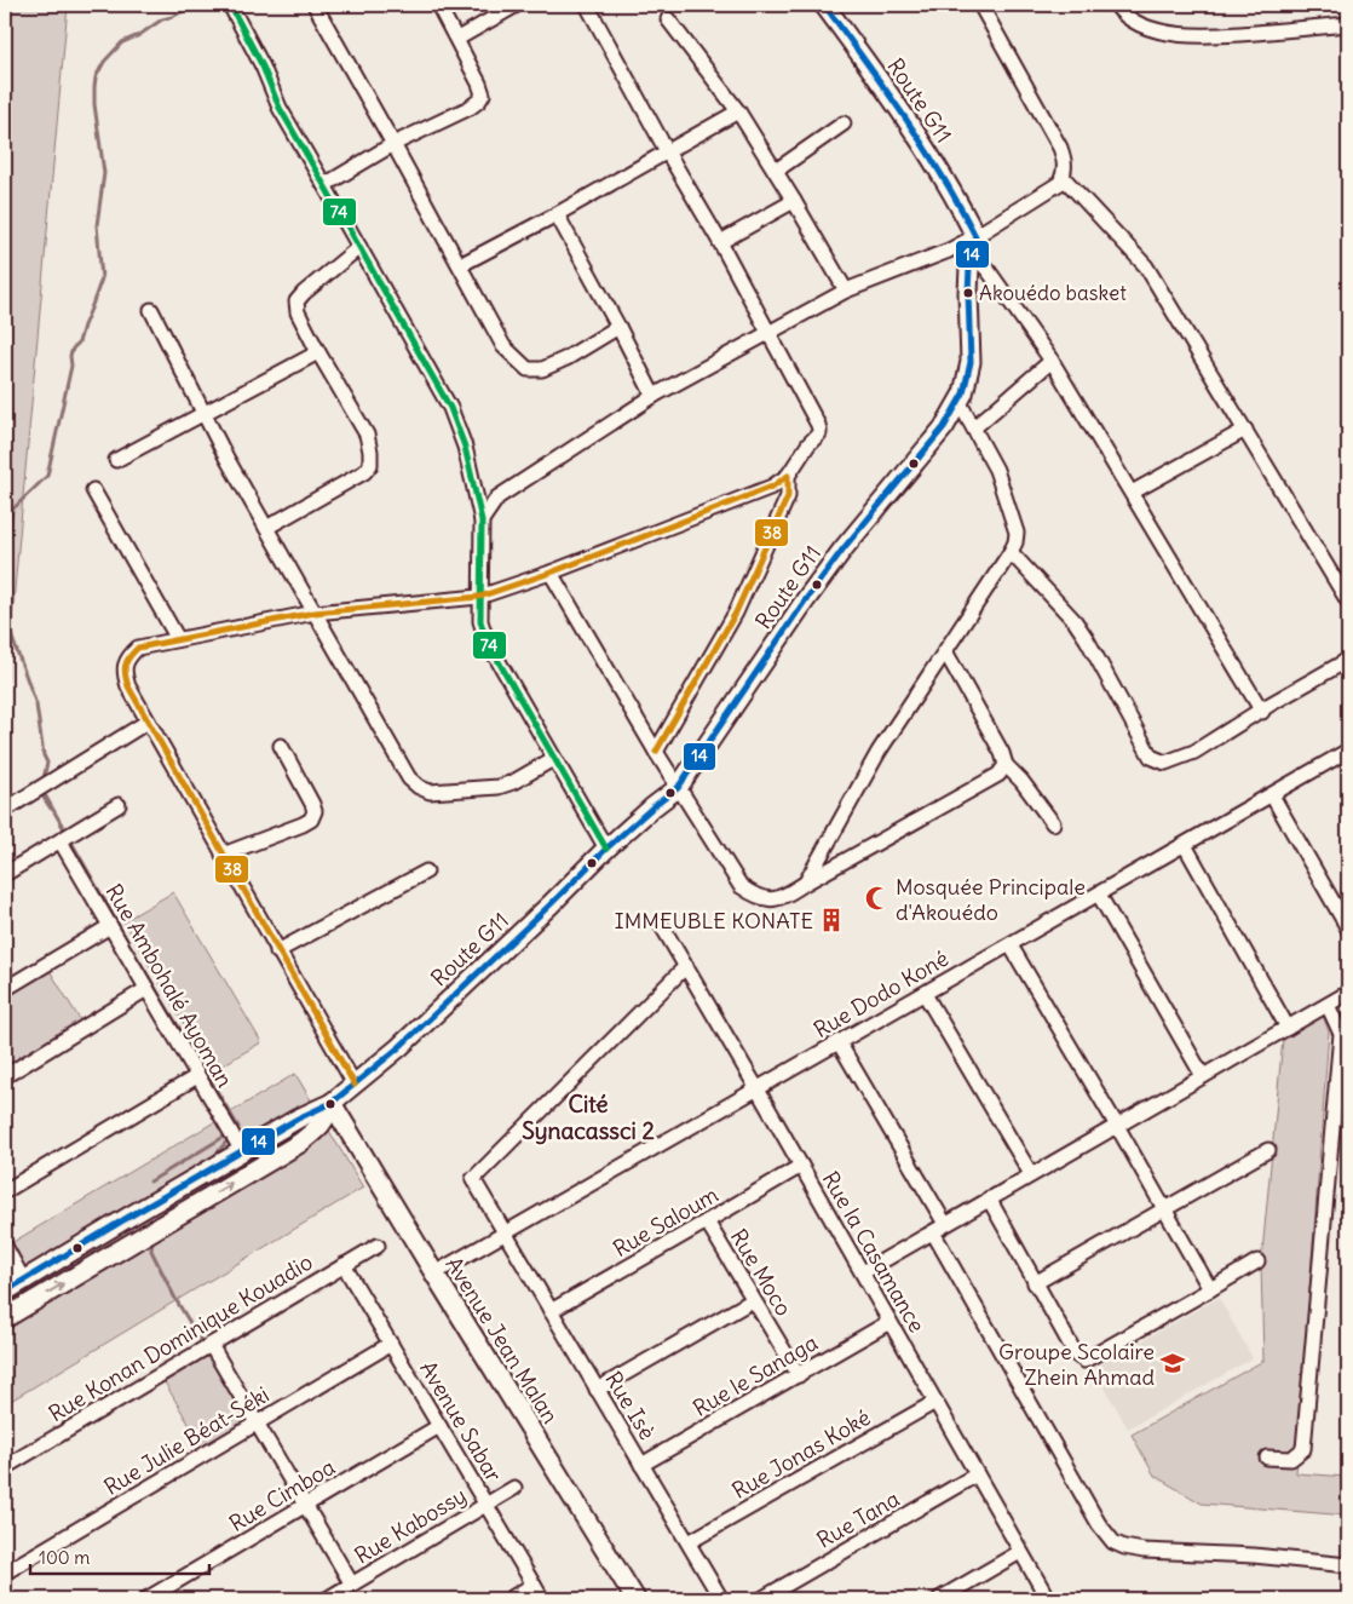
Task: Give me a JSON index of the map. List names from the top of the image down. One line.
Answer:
{"streets":{"street":["Route G11","Rue Ambohalé Ayoman","Rue Dodo Koné","Rue Saloum","Rue la Casamance","Rue Moco","Rue Konan Dominique Kouadio","Avenue Jean Malan","Rue le Sanaga","Rue Isè","Avenue Sabar","Rue Julie Béat-Séki","Rue Jonas Koké","Rue Cimboa","Rue Tana","Rue Kabossy"]},"crossings":[["Route G11","Avenue Jean Malan"],["Rue Dodo Koné","Rue la Casamance"],["Rue Dodo Koné","Avenue Jean Malan"],["Rue Dodo Koné","Rue Isè"],["Rue Saloum","Rue la Casamance"],["Rue Saloum","Rue Moco"],["Rue Saloum","Rue Isè"],["Rue la Casamance","Rue le Sanaga"],["Rue la Casamance","Rue Isè"],["Rue la Casamance","Rue Jonas Koké"],["Rue la Casamance","Rue Tana"],["Rue Moco","Rue le Sanaga"],["Rue Konan Dominique Kouadio","Avenue Sabar"],["Rue le Sanaga","Rue Isè"],["Rue Isè","Rue Jonas Koké"],["Avenue Sabar","Rue Julie Béat-Séki"],["Avenue Sabar","Rue Cimboa"],["Avenue Sabar","Rue Kabossy"]],"districts":["Cité Synacassci 2"],"places":{"other":["Akouédo basket"],"mosque":["Mosquée Principale d'Akouédo"],"building":["IMMEUBLE KONATE"],"school or university":["Groupe Scolaire Zhein Ahmad"]},"lines":["transit line 14","transit line 74","transit line 38"],"scale_bar":"100 m"}
